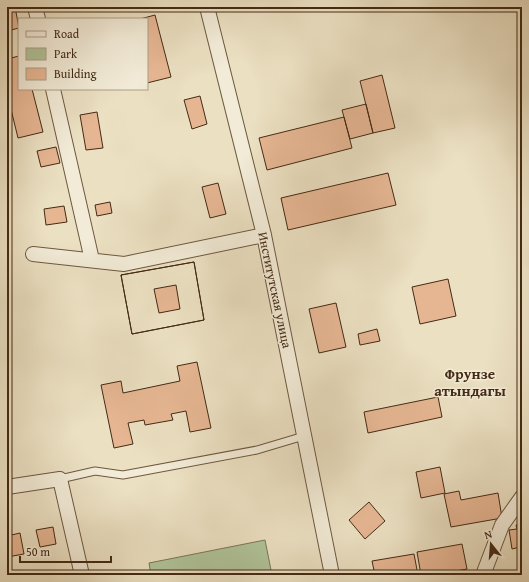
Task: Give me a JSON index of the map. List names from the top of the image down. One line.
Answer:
{"streets":{"street":["Институтская улица"]},"districts":["Фрунзе атындагы"],"legend":["Road","Park","Building"],"scale_bar":"50 m","north":"top"}
